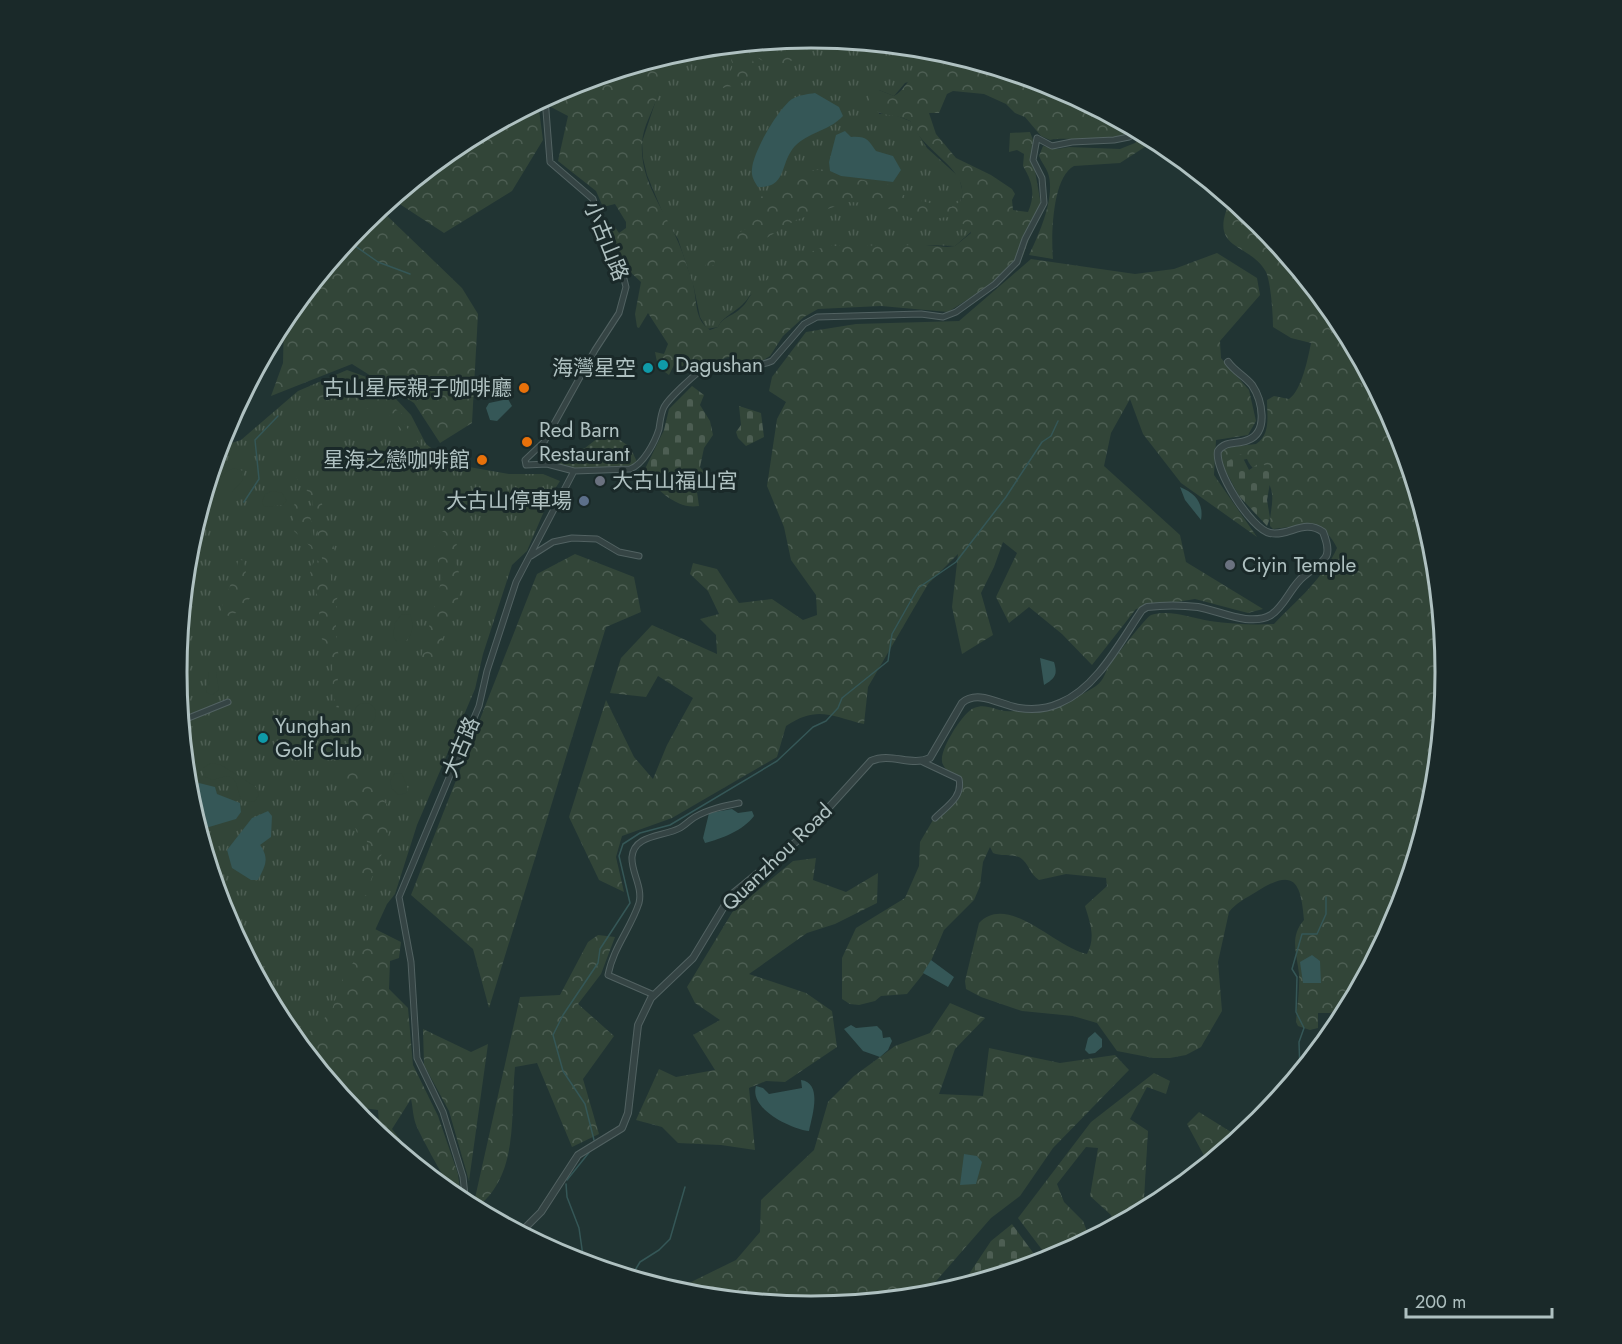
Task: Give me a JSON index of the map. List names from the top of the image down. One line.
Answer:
{"streets":{"street":["小古山路","大古路","Quanzhou Road"]},"crossings":[["小古山路","大古路"]],"places":["Dagushan","海灣星空","古山星辰親子咖啡廳","Red Barn Restaurant","星海之戀咖啡館","大古山福山宮","大古山停車場","Ciyin Temple","Yunghan Golf Club"],"scale_bar":"200 m"}
